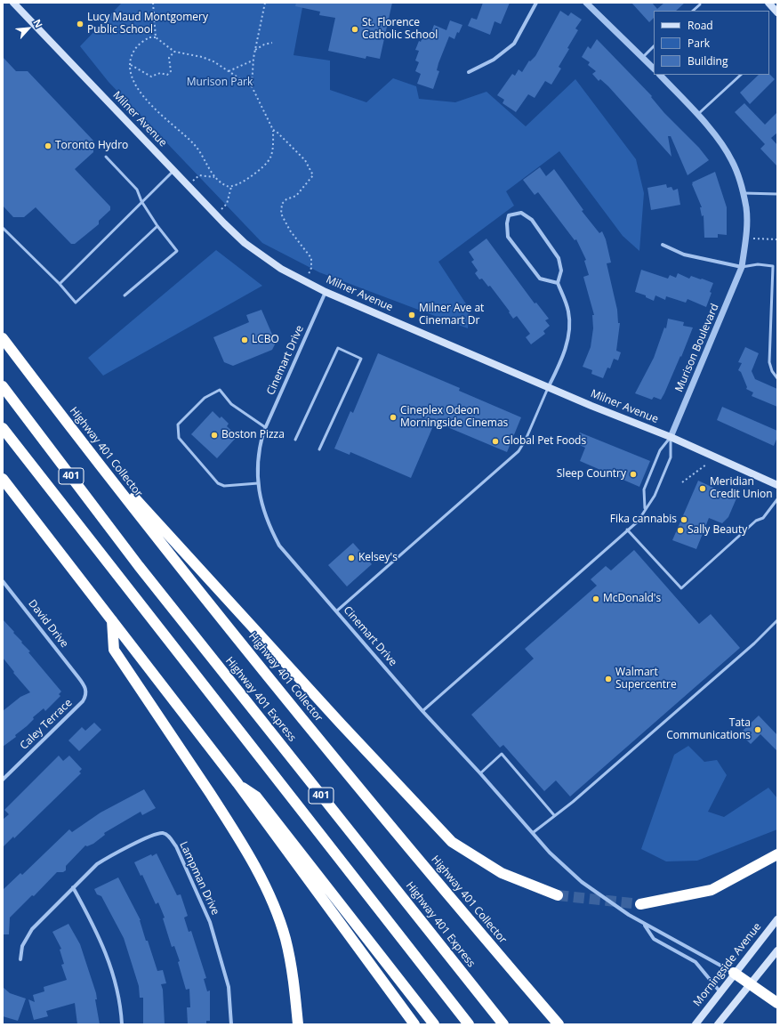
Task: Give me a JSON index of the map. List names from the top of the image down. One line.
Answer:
{"streets":{"highway":["Highway 401 Collector","401","Highway 401 Express"],"main road":["Milner Avenue","Morningside Avenue"],"street":["Murison Boulevard","Cinemart Drive","David Drive","Caley Terrace","Lampman Drive"]},"crossings":[["Milner Avenue","Murison Boulevard"],["Milner Avenue","Cinemart Drive"],["Cinemart Drive","Morningside Avenue"],["David Drive","Caley Terrace"]],"parks":["Murison Park"],"places":["Lucy Maud Montgomery Public School","St. Florence Catholic School","Toronto Hydro","Milner Ave at Cinemart Dr","LCBO","Cineplex Odeon Morningside Cinemas","Boston Pizza","Global Pet Foods","Sleep Country","Meridian Credit Union","Fika cannabis","Sally Beauty","Kelsey's","McDonald's","Walmart Supercentre","Tata Communications"],"legend":["Road","Park","Building"],"north":"top right"}
